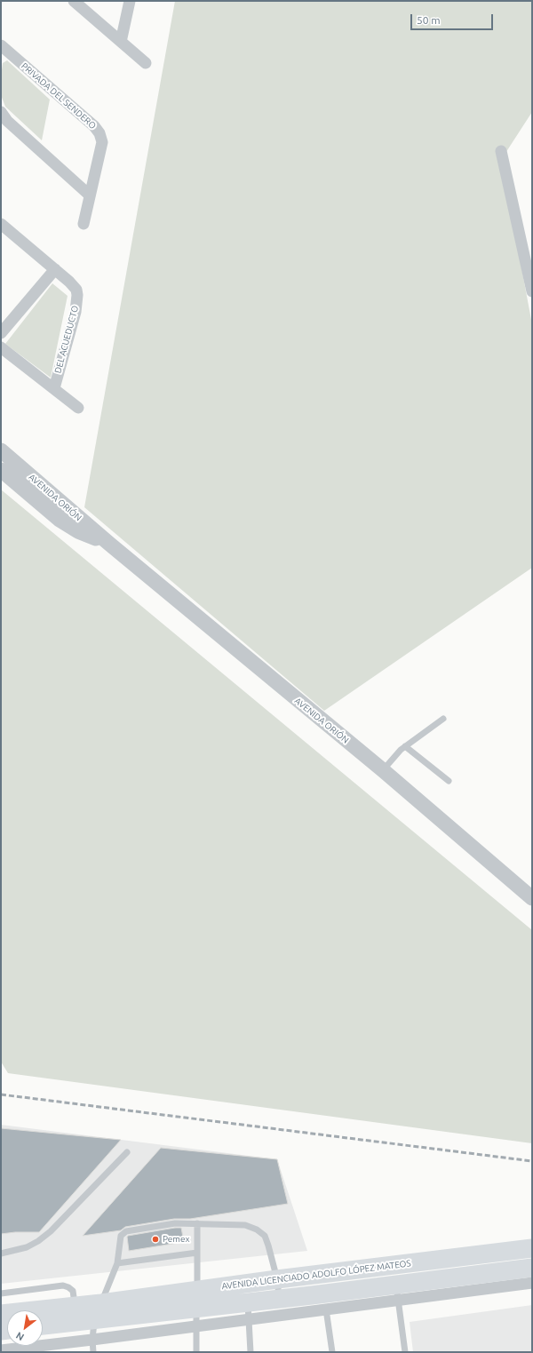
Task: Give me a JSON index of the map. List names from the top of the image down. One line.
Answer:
{"streets":{"main road":["AVENIDA LICENCIADO ADOLFO LÓPEZ MATEOS"],"street":["PRIVADA DEL SENDERO","DEL ACUEDUCTO","AVENIDA ORIÓN"]},"places":["Pemex"],"scale_bar":"50 m","north":"bottom left"}
